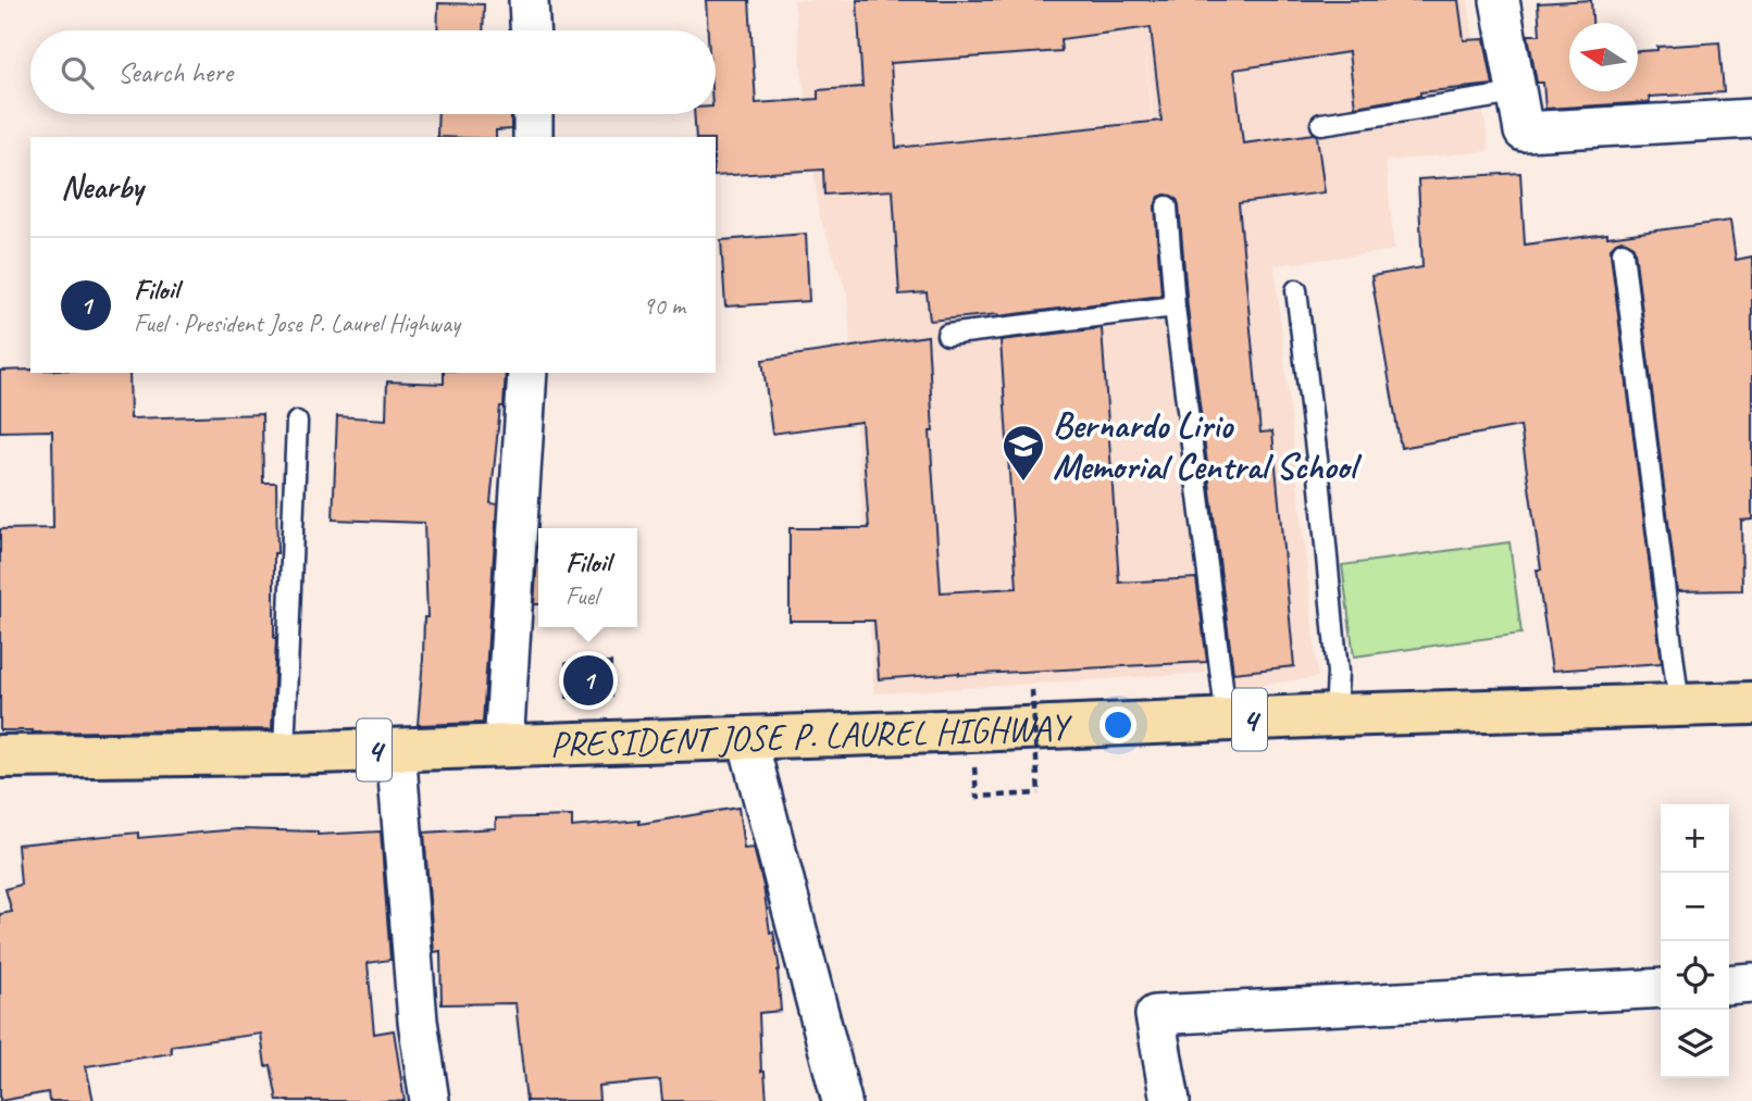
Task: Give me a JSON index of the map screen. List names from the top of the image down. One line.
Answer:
{"streets":{"highway":["4","PRESIDENT JOSE P. LAUREL HIGHWAY"]},"places":{"school or university":["Bernardo Lirio Memorial Central School"]},"north":"left","page":{"search":"Search here","heading":"Nearby","list":[{"mark":"1","name":"Filoil","note":"Fuel · President Jose P. Laurel Highway","value":"90 m"}],"popup":["Filoil","Fuel"],"pins":"1","map_buttons":["+","−"]}}
